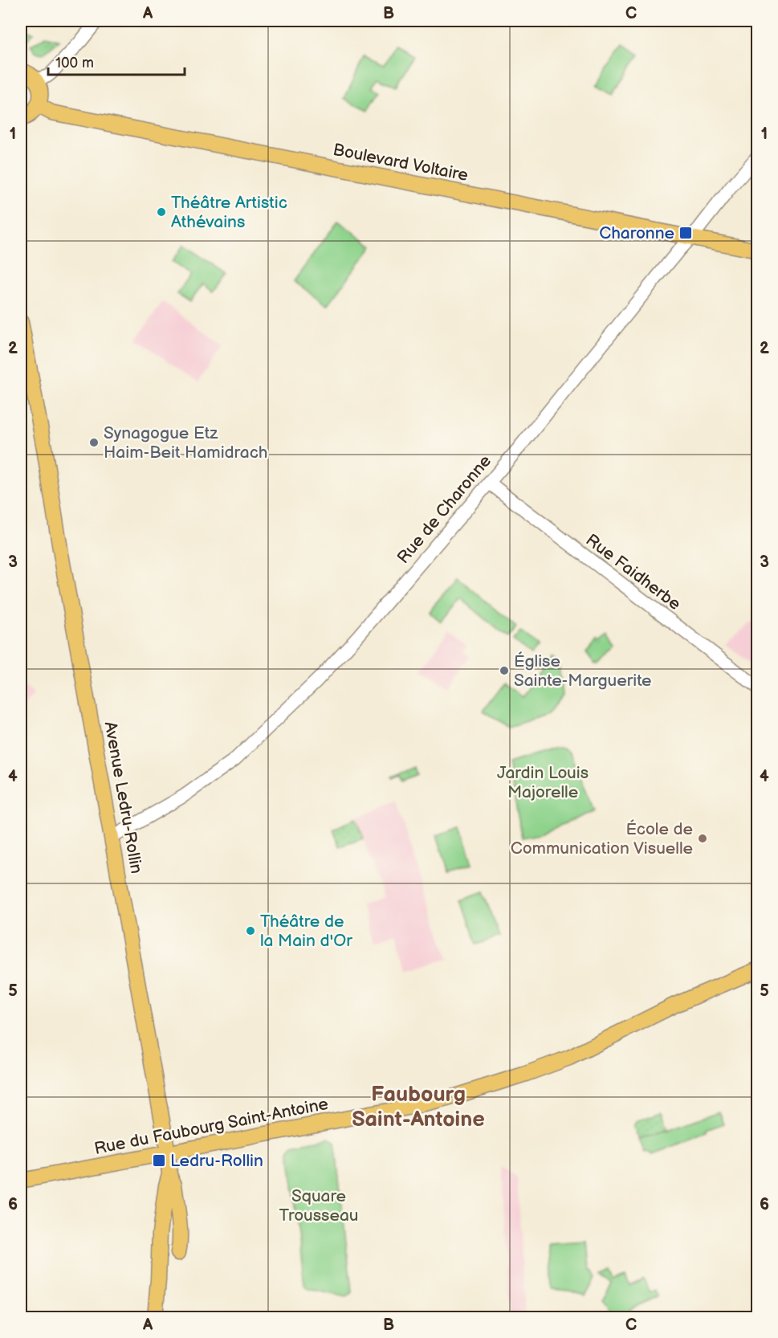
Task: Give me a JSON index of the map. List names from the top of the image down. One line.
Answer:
{"streets":{"main road":["Boulevard Voltaire","Avenue Ledru-Rollin","Rue du Faubourg Saint-Antoine"],"street":["Rue de Charonne","Rue Faidherbe"]},"crossings":[["Boulevard Voltaire","Rue de Charonne"],["Rue de Charonne","Rue Faidherbe"],["Rue de Charonne","Avenue Ledru-Rollin"],["Avenue Ledru-Rollin","Rue du Faubourg Saint-Antoine"]],"districts":["Faubourg Saint-Antoine"],"parks":["Jardin Louis Majorelle","Square Trousseau"],"places":{"other":["Théâtre Artistic Athévains","Synagogue Etz Haim-Beit Hamidrach","Église Sainte-Marguerite","École de Communication Visuelle","Théâtre de la Main d'Or"],"transit":["Charonne","Ledru-Rollin"]},"scale_bar":"100 m","grid":{"columns":["A","B","C"],"rows":["1","2","3","4","5","6"]}}
